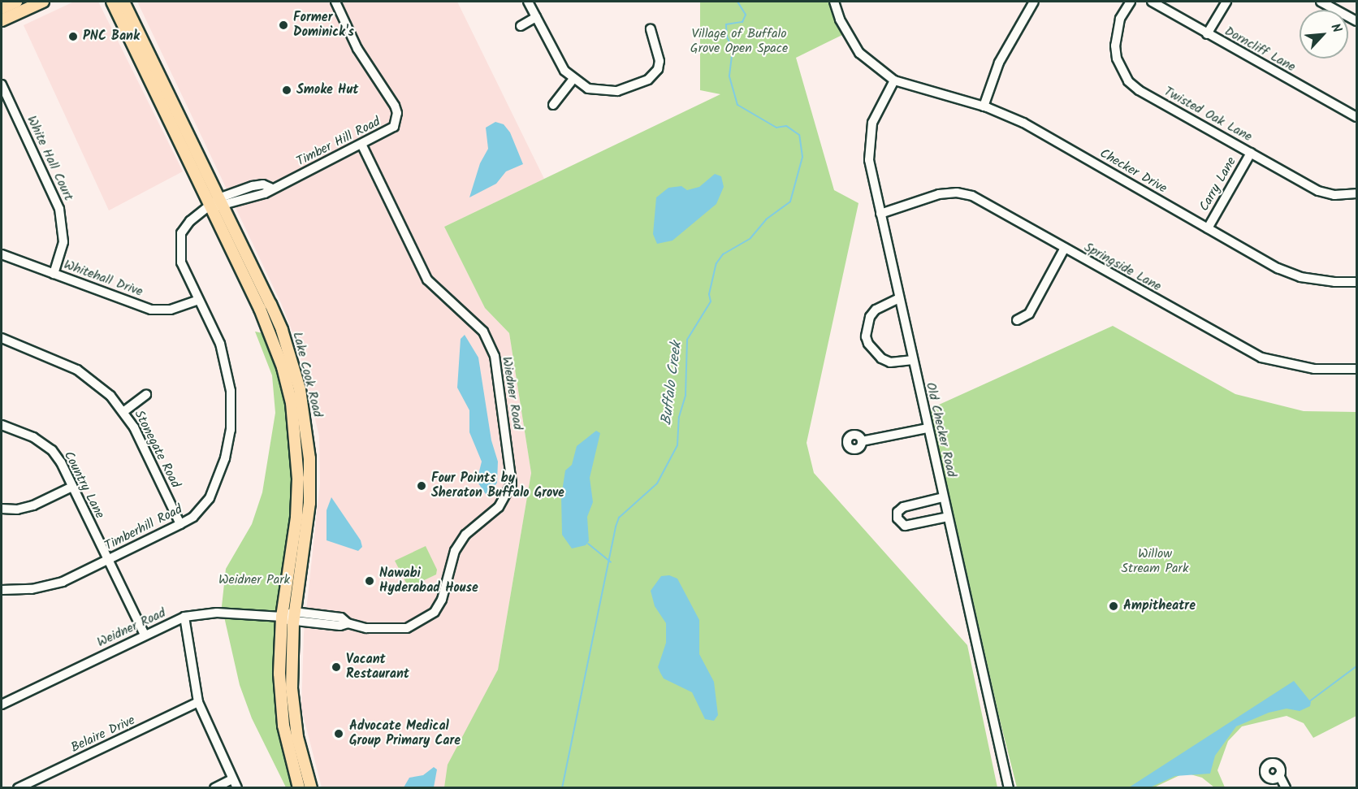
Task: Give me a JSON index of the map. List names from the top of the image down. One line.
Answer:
{"streets":{"main road":["Lake Cook Road"],"street":["Dorncliff Lane","Twisted Oak Lane","Timber Hill Road","White Hall Court","Checker Drive","Carry Lane","Springside Lane","Whitehall Drive","Wiedner Road","Old Checker Road","Stonegate Road","Country Lane","Timberhill Road","Weidner Road","Belaire Drive"]},"crossings":[["Twisted Oak Lane","Carry Lane"],["Timber Hill Road","Lake Cook Road"],["Timber Hill Road","Wiedner Road"],["Timber Hill Road","Timberhill Road"],["White Hall Court","Whitehall Drive"],["Checker Drive","Carry Lane"],["Checker Drive","Old Checker Road"],["Springside Lane","Old Checker Road"],["Whitehall Drive","Timberhill Road"],["Lake Cook Road","Timberhill Road"],["Lake Cook Road","Weidner Road"],["Wiedner Road","Weidner Road"],["Stonegate Road","Timberhill Road"],["Country Lane","Timberhill Road"],["Country Lane","Weidner Road"]],"water":["Buffalo Creek"],"parks":["Village of Buffalo Grove Open Space","Willow Stream Park","Weidner Park"],"places":["Former Dominick's","PNC Bank","Smoke Hut","Four Points by Sheraton Buffalo Grove","Nawabi Hyderabad House","Ampitheatre","Vacant Restaurant","Advocate Medical Group Primary Care"],"north":"top right"}
